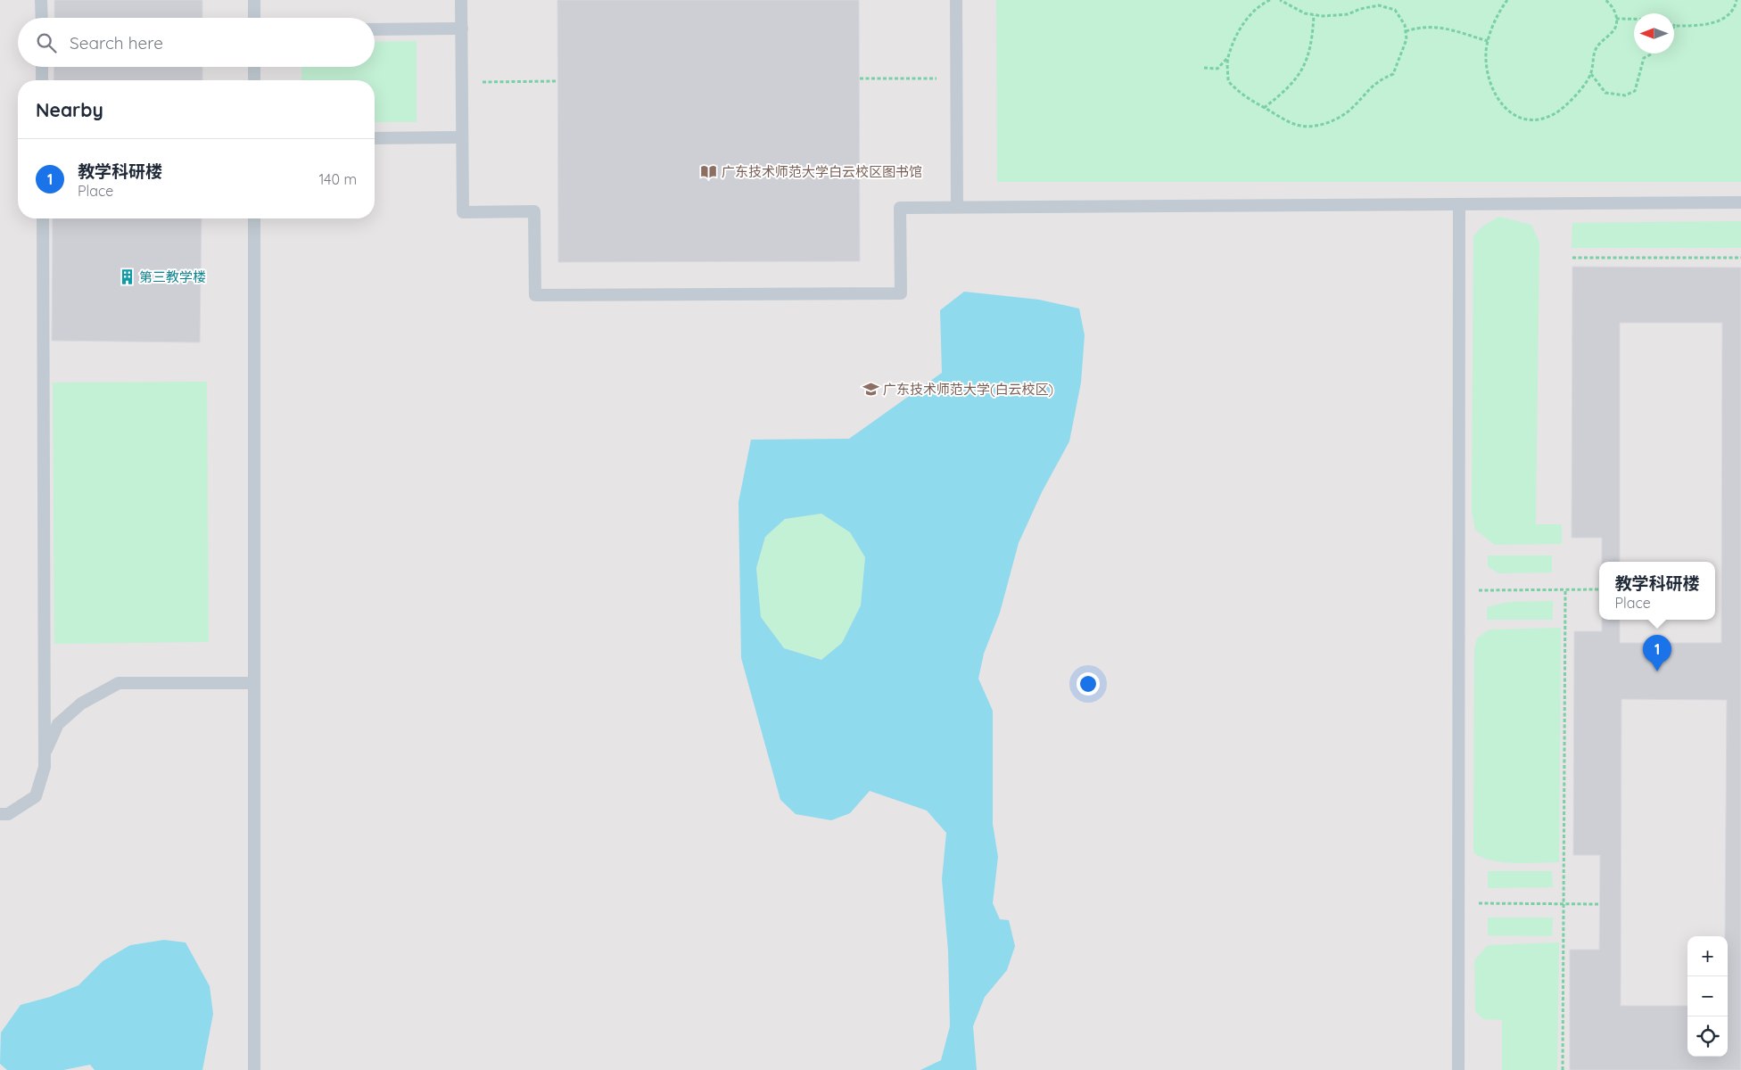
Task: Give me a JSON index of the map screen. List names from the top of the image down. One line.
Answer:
{"places":{"library":["广东技术师范大学白云校区图书馆"],"building":["第三教学楼"],"school or university":["广东技术师范大学(白云校区)"]},"north":"left","page":{"search":"Search here","heading":"Nearby","list":[{"mark":"1","name":"教学科研楼","note":"Place","value":"140 m"}],"popup":["教学科研楼","Place"],"pins":"1","map_buttons":["+","−"]}}
